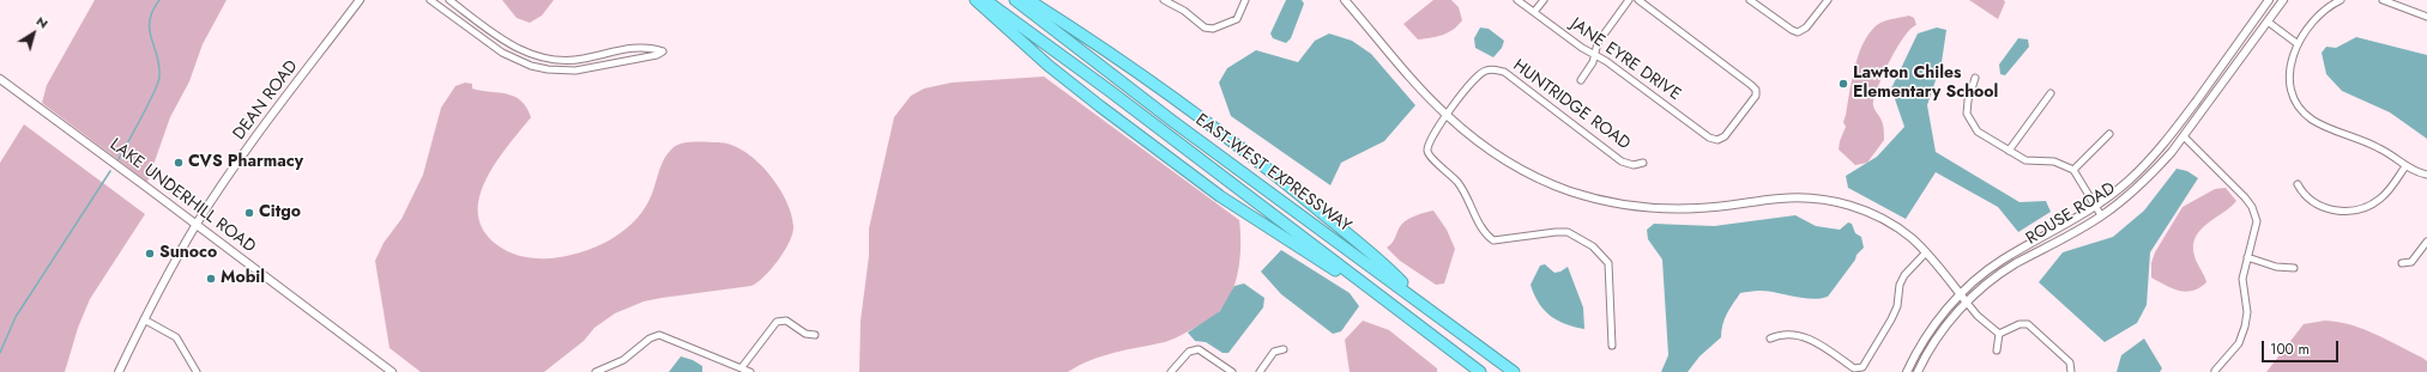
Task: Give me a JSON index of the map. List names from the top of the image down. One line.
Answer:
{"streets":{"highway":["EAST-WEST EXPRESSWAY"],"street":["JANE EYRE DRIVE","DEAN ROAD","HUNTRIDGE ROAD","LAKE UNDERHILL ROAD","ROUSE ROAD"]},"crossings":[["DEAN ROAD","LAKE UNDERHILL ROAD"]],"places":["Lawton Chiles Elementary School","CVS Pharmacy","Citgo","Sunoco","Mobil"],"scale_bar":"100 m","north":"top right"}
